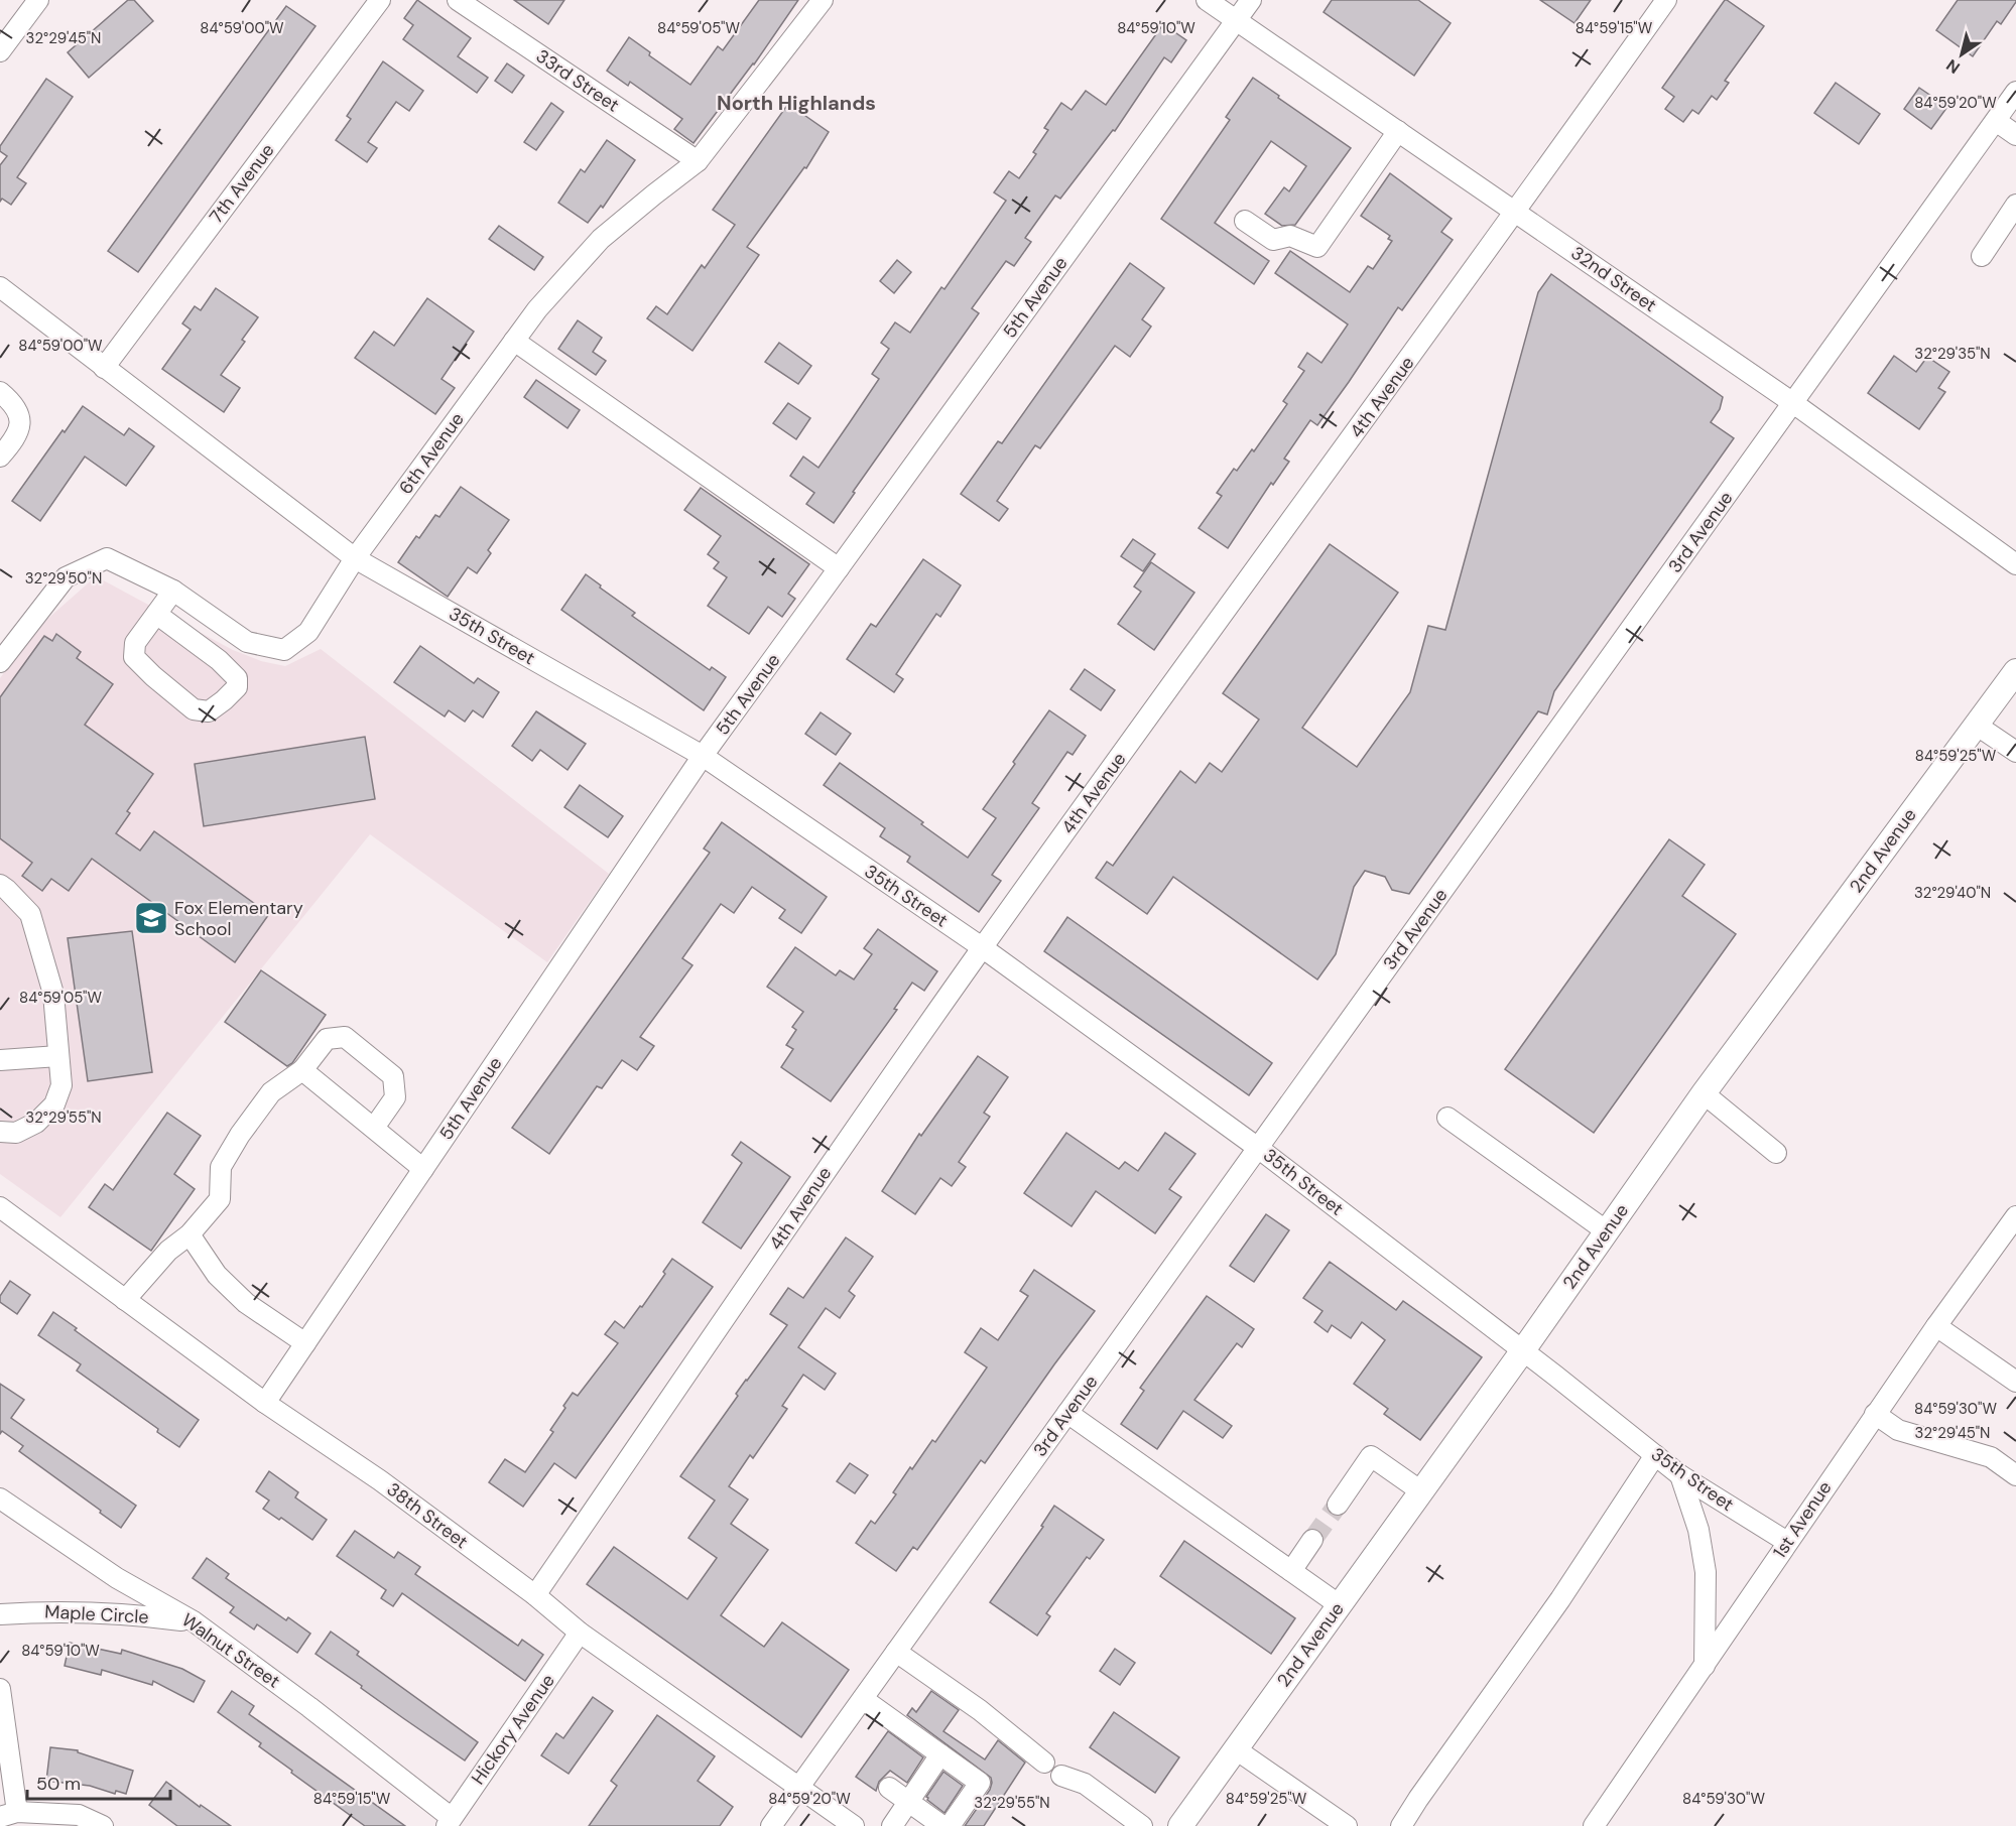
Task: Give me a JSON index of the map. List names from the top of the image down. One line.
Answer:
{"streets":{"main road":["2nd Avenue"],"street":["33rd Street","7th Avenue","32nd Street","5th Avenue","4th Avenue","6th Avenue","3rd Avenue","35th Street","38th Street","1st Avenue","Maple Circle","Walnut Street","Hickory Avenue"]},"crossings":[["33rd Street","6th Avenue"],["7th Avenue","35th Street"],["32nd Street","5th Avenue"],["32nd Street","4th Avenue"],["32nd Street","3rd Avenue"],["5th Avenue","35th Street"],["5th Avenue","38th Street"],["4th Avenue","35th Street"],["4th Avenue","38th Street"],["6th Avenue","35th Street"],["3rd Avenue","35th Street"],["3rd Avenue","38th Street"],["35th Street","2nd Avenue"],["35th Street","1st Avenue"],["38th Street","Hickory Avenue"],["Maple Circle","Walnut Street"],["Walnut Street","Hickory Avenue"]],"districts":["North Highlands"],"places":{"school or university":["Fox Elementary School"]},"scale_bar":"50 m","north":"bottom left","coordinates":["84°59'00\"W","84°59'05\"W","84°59'10\"W","84°59'15\"W","32°29'45\"N","84°59'20\"W","32°29'35\"N","32°29'50\"N","84°59'25\"W","32°29'40\"N","32°29'55\"N","84°59'30\"W"]}
